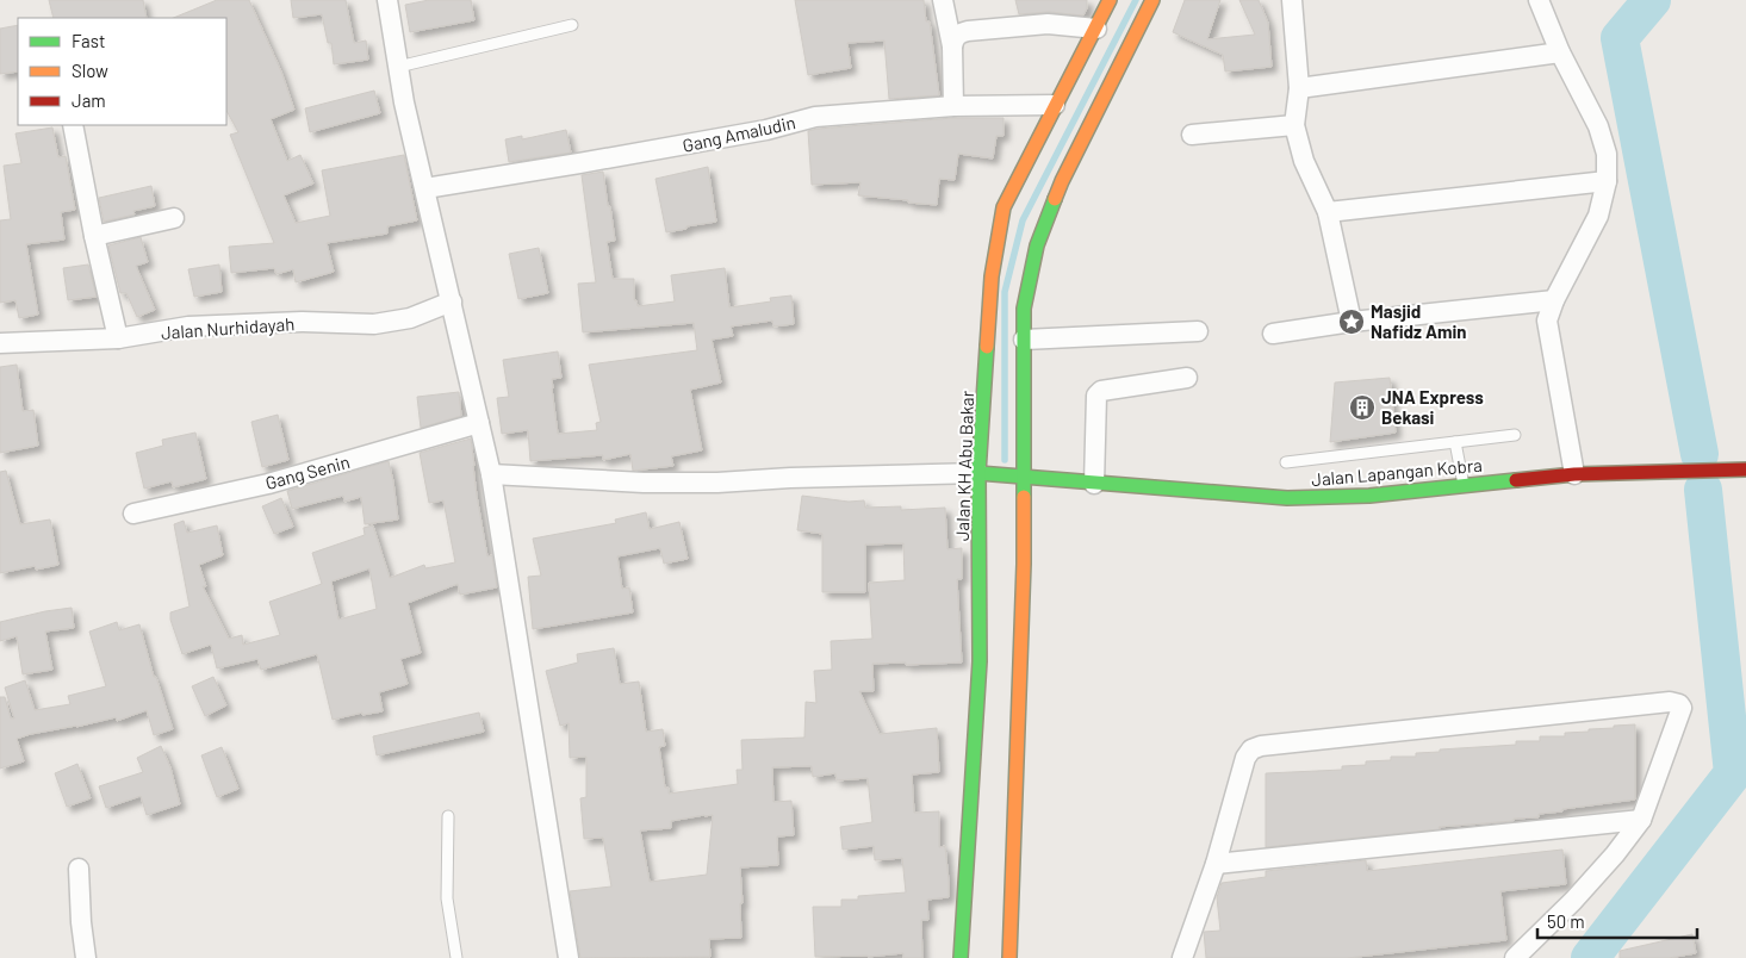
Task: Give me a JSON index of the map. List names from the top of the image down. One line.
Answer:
{"streets":{"street":["Gang Amaludin","Jalan Nurhidayah","Jalan KH Abu Bakar","Gang Senin","Jalan Lapangan Kobra"]},"crossings":[["Gang Amaludin","Jalan KH Abu Bakar"],["Jalan KH Abu Bakar","Jalan Lapangan Kobra"]],"places":{"place":["Masjid Nafidz Amin"],"building":["JNA Express Bekasi"]},"legend":["Fast","Slow","Jam"],"scale_bar":"50 m"}
